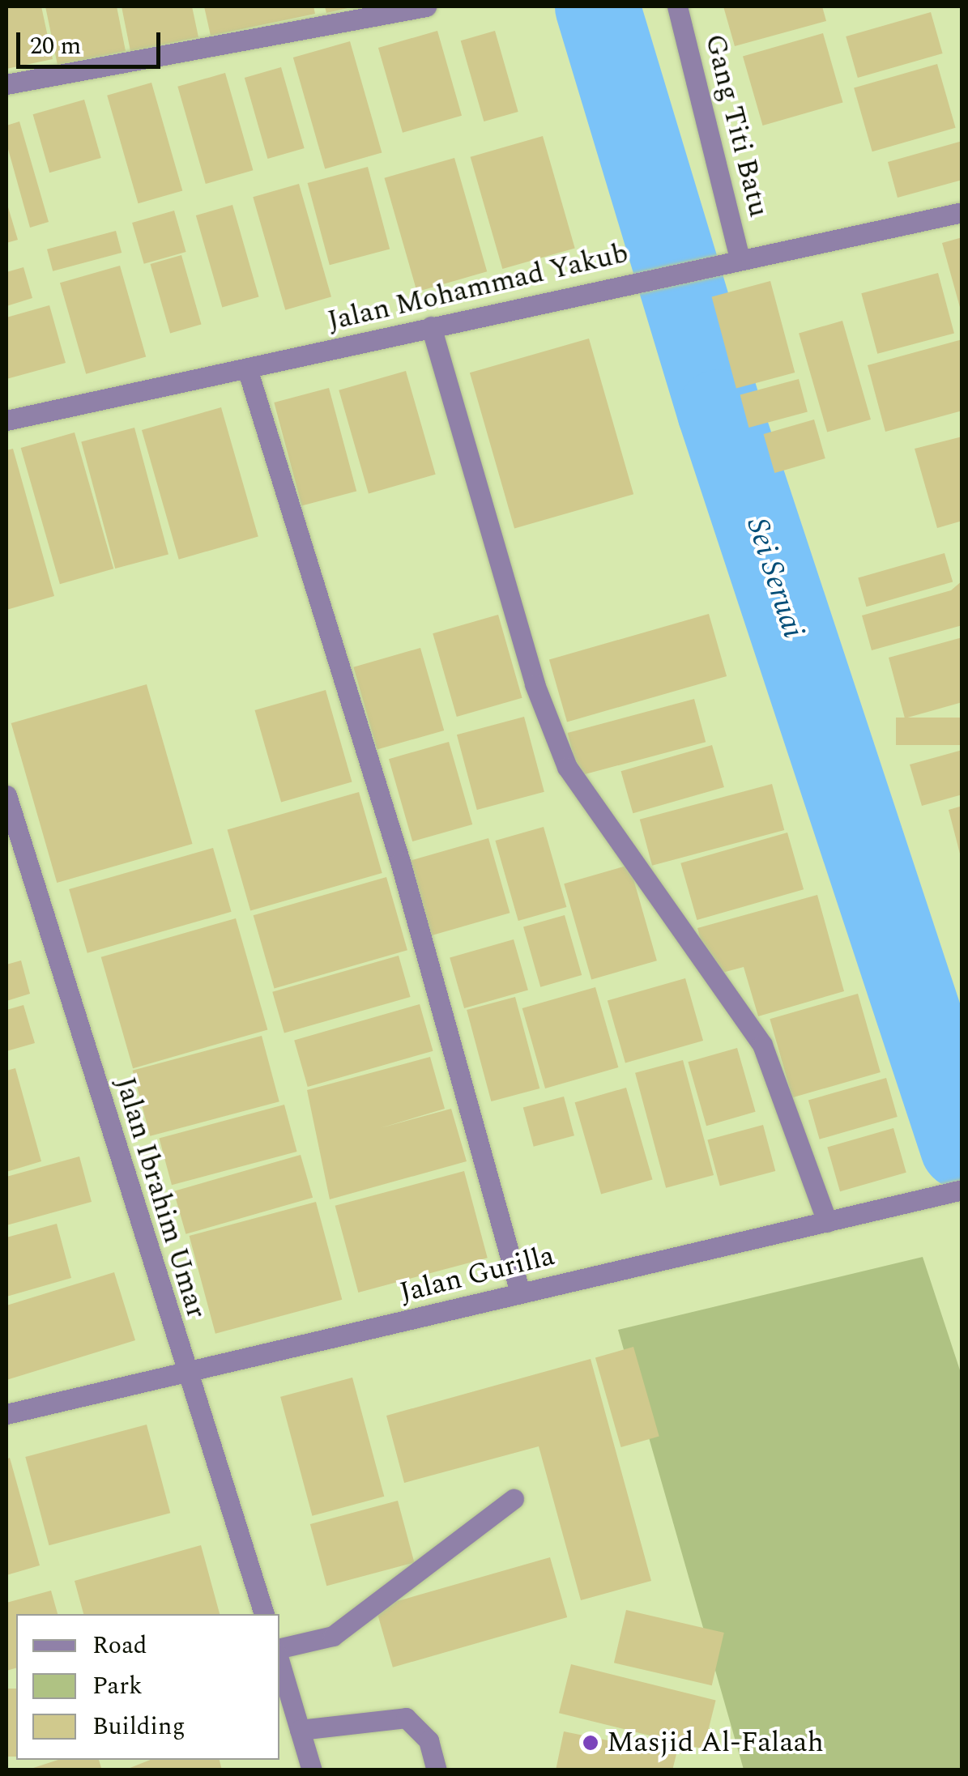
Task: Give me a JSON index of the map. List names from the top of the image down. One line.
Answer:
{"streets":{"street":["Gang Titi Batu","Jalan Mohammad Yakub","Jalan Ibrahim Umar","Jalan Gurilla"]},"crossings":[["Gang Titi Batu","Jalan Mohammad Yakub"],["Jalan Ibrahim Umar","Jalan Gurilla"]],"water":["Sei Seruai"],"places":["Masjid Al-Falaah"],"legend":["Road","Park","Building"],"scale_bar":"20 m"}
